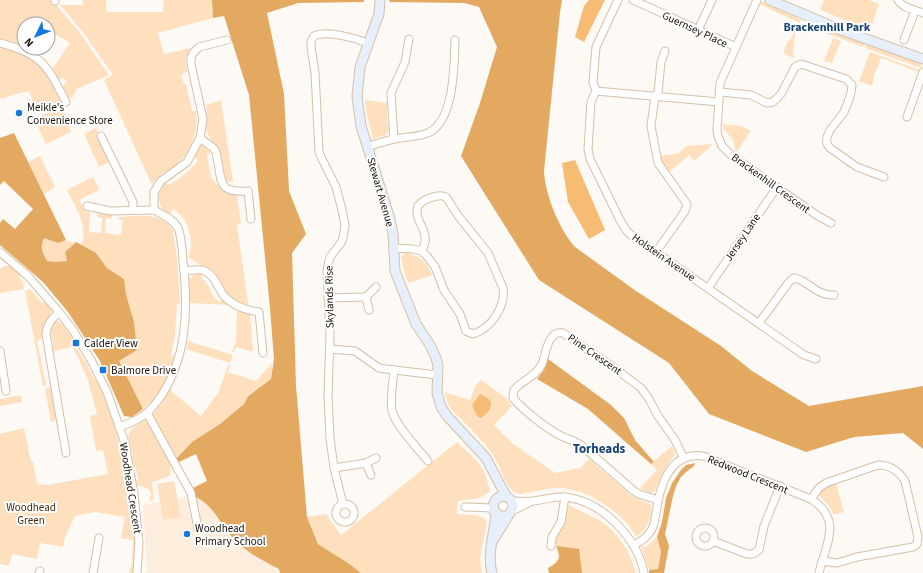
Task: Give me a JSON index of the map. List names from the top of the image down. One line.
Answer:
{"streets":{"street":["Guernsey Place","Brackenhill Crescent","Stewart Avenue","Jersey Lane","Holstein Avenue","Skylands Rise","Pine Crescent","Redwood Crescent","Woodhead Crescent"]},"crossings":[["Guernsey Place","Brackenhill Crescent"],["Brackenhill Crescent","Jersey Lane"],["Stewart Avenue","Skylands Rise"],["Jersey Lane","Holstein Avenue"],["Pine Crescent","Redwood Crescent"]],"districts":["Brackenhill Park","Torheads"],"parks":["Woodhead Green"],"places":{"other":["Meikle's Convenience Store","Woodhead Primary School"],"transit":["Calder View","Balmore Drive"]},"north":"bottom left"}
